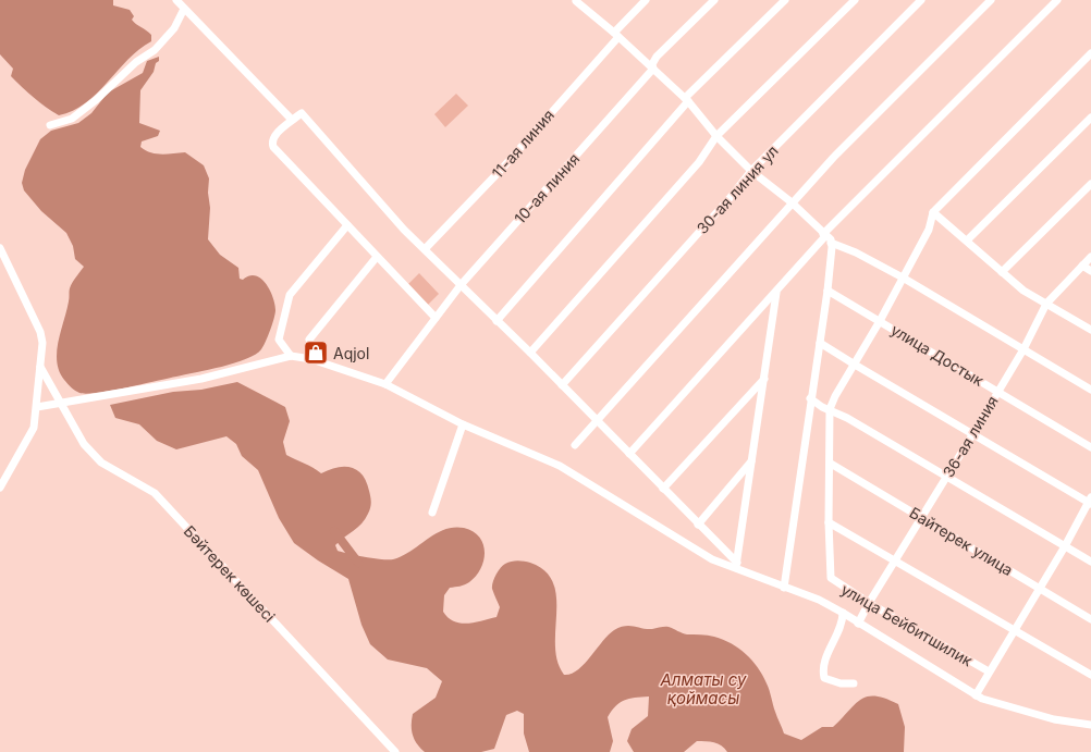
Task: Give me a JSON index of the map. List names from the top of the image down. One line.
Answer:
{"streets":{"street":["11-ая линия","10-ая линия","30-ая линия ул","улица Достык","36-ая линия","Байтерек улица","Бәйтерек көшесі","улица Бейбитшилик"]},"crossings":[["улица Достык","36-ая линия"],["36-ая линия","Байтерек улица"],["36-ая линия","улица Бейбитшилик"]],"water":["Алматы су қоймасы"],"places":{"shop":["Aqjol"]}}
